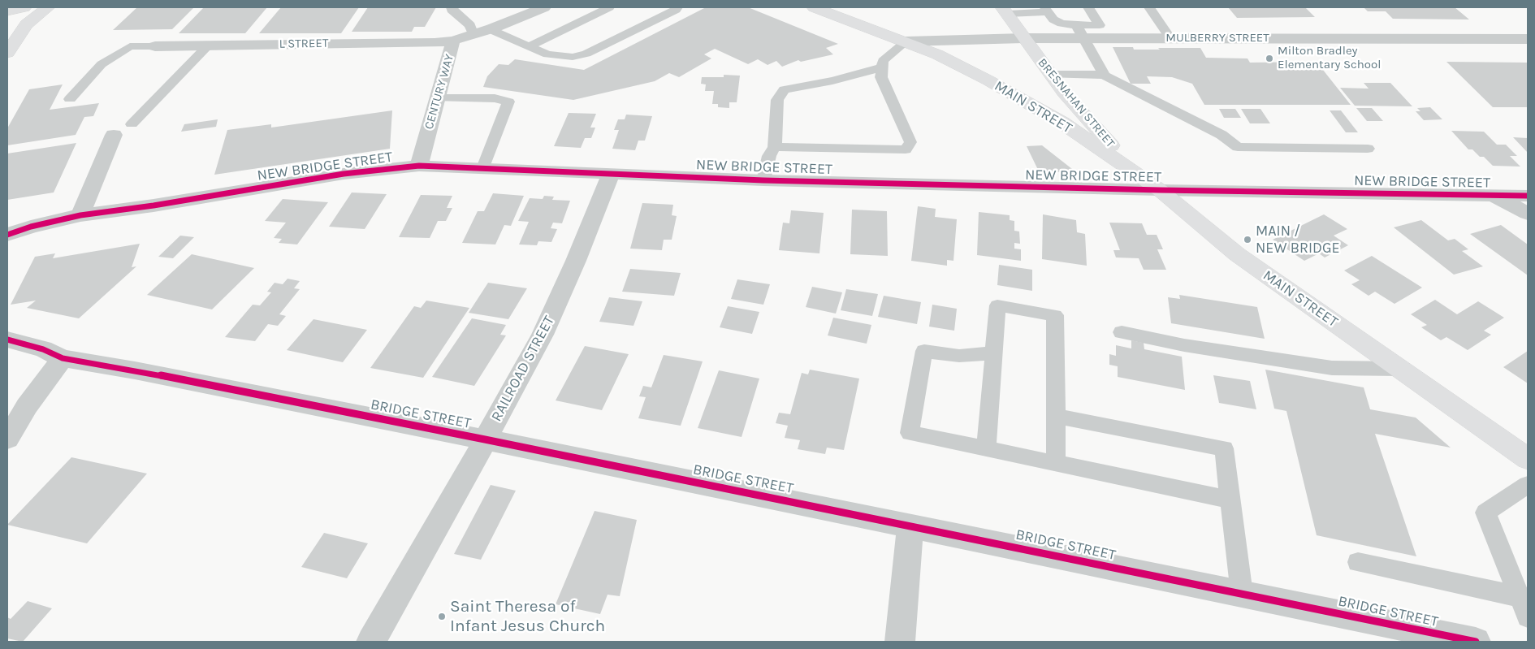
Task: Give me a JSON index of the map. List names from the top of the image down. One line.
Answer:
{"streets":{"main road":["BRESNAHAN STREET","MAIN STREET"],"street":["MULBERRY STREET","L STREET","CENTURY WAY","NEW BRIDGE STREET","RAILROAD STREET","BRIDGE STREET"]},"crossings":[["MULBERRY STREET","BRESNAHAN STREET"],["MULBERRY STREET","MAIN STREET"],["L STREET","CENTURY WAY"],["CENTURY WAY","NEW BRIDGE STREET"],["BRESNAHAN STREET","MAIN STREET"],["BRESNAHAN STREET","NEW BRIDGE STREET"],["MAIN STREET","NEW BRIDGE STREET"],["NEW BRIDGE STREET","RAILROAD STREET"],["RAILROAD STREET","BRIDGE STREET"]],"places":["Milton Bradley Elementary School","MAIN / NEW BRIDGE","Saint Theresa of Infant Jesus Church"]}
